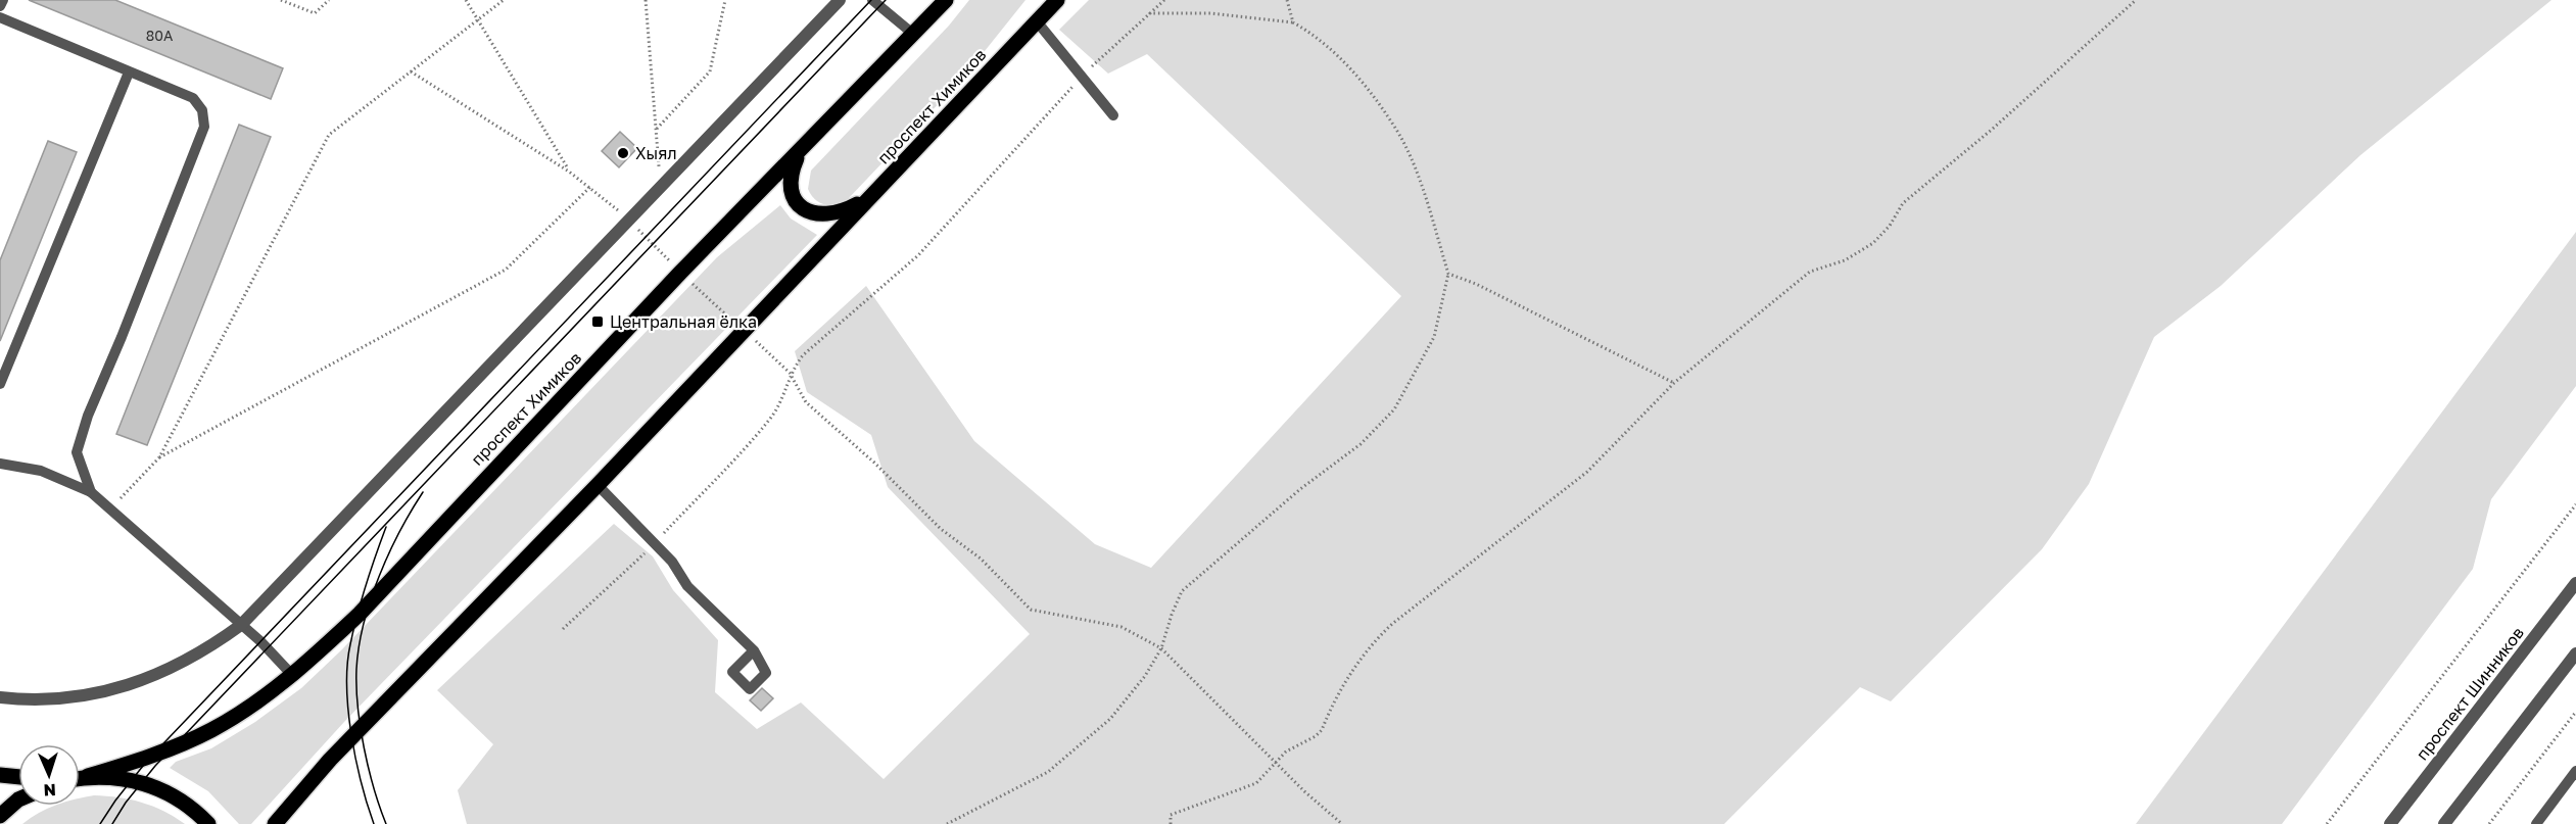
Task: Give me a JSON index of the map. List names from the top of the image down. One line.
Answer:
{"streets":{"main road":["проспект Химиков"],"street":["проспект Шинников"]},"places":{"other":["Хыял"],"transit":["Центральная ёлка"]},"house_numbers":["80А"],"north":"bottom"}
